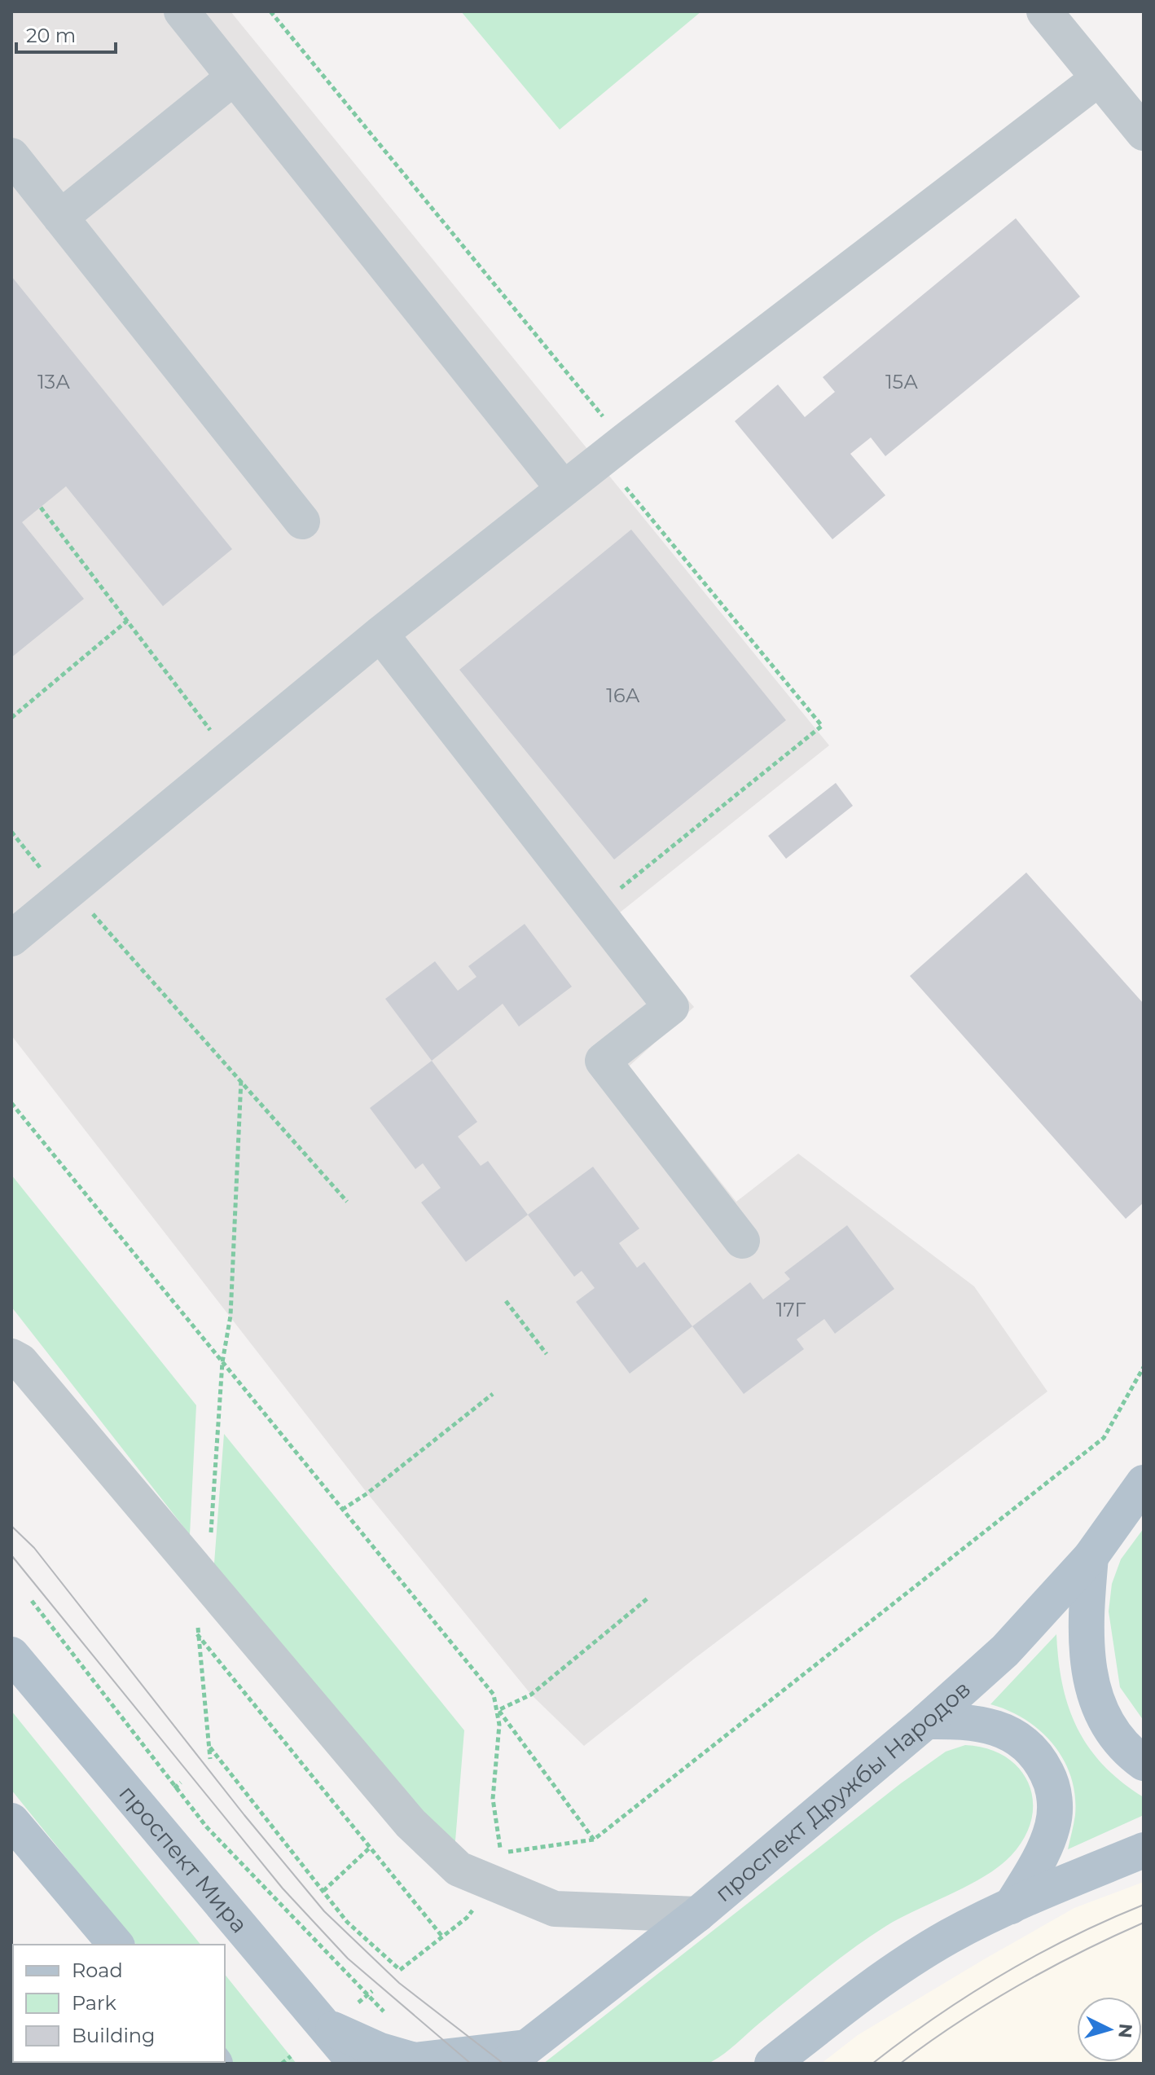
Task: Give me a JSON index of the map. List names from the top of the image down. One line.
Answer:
{"streets":{"main road":["проспект Дружбы Народов","проспект Мира"]},"house_numbers":["13А","15А","16А","17Г"],"legend":["Road","Park","Building"],"scale_bar":"20 m","north":"right"}
